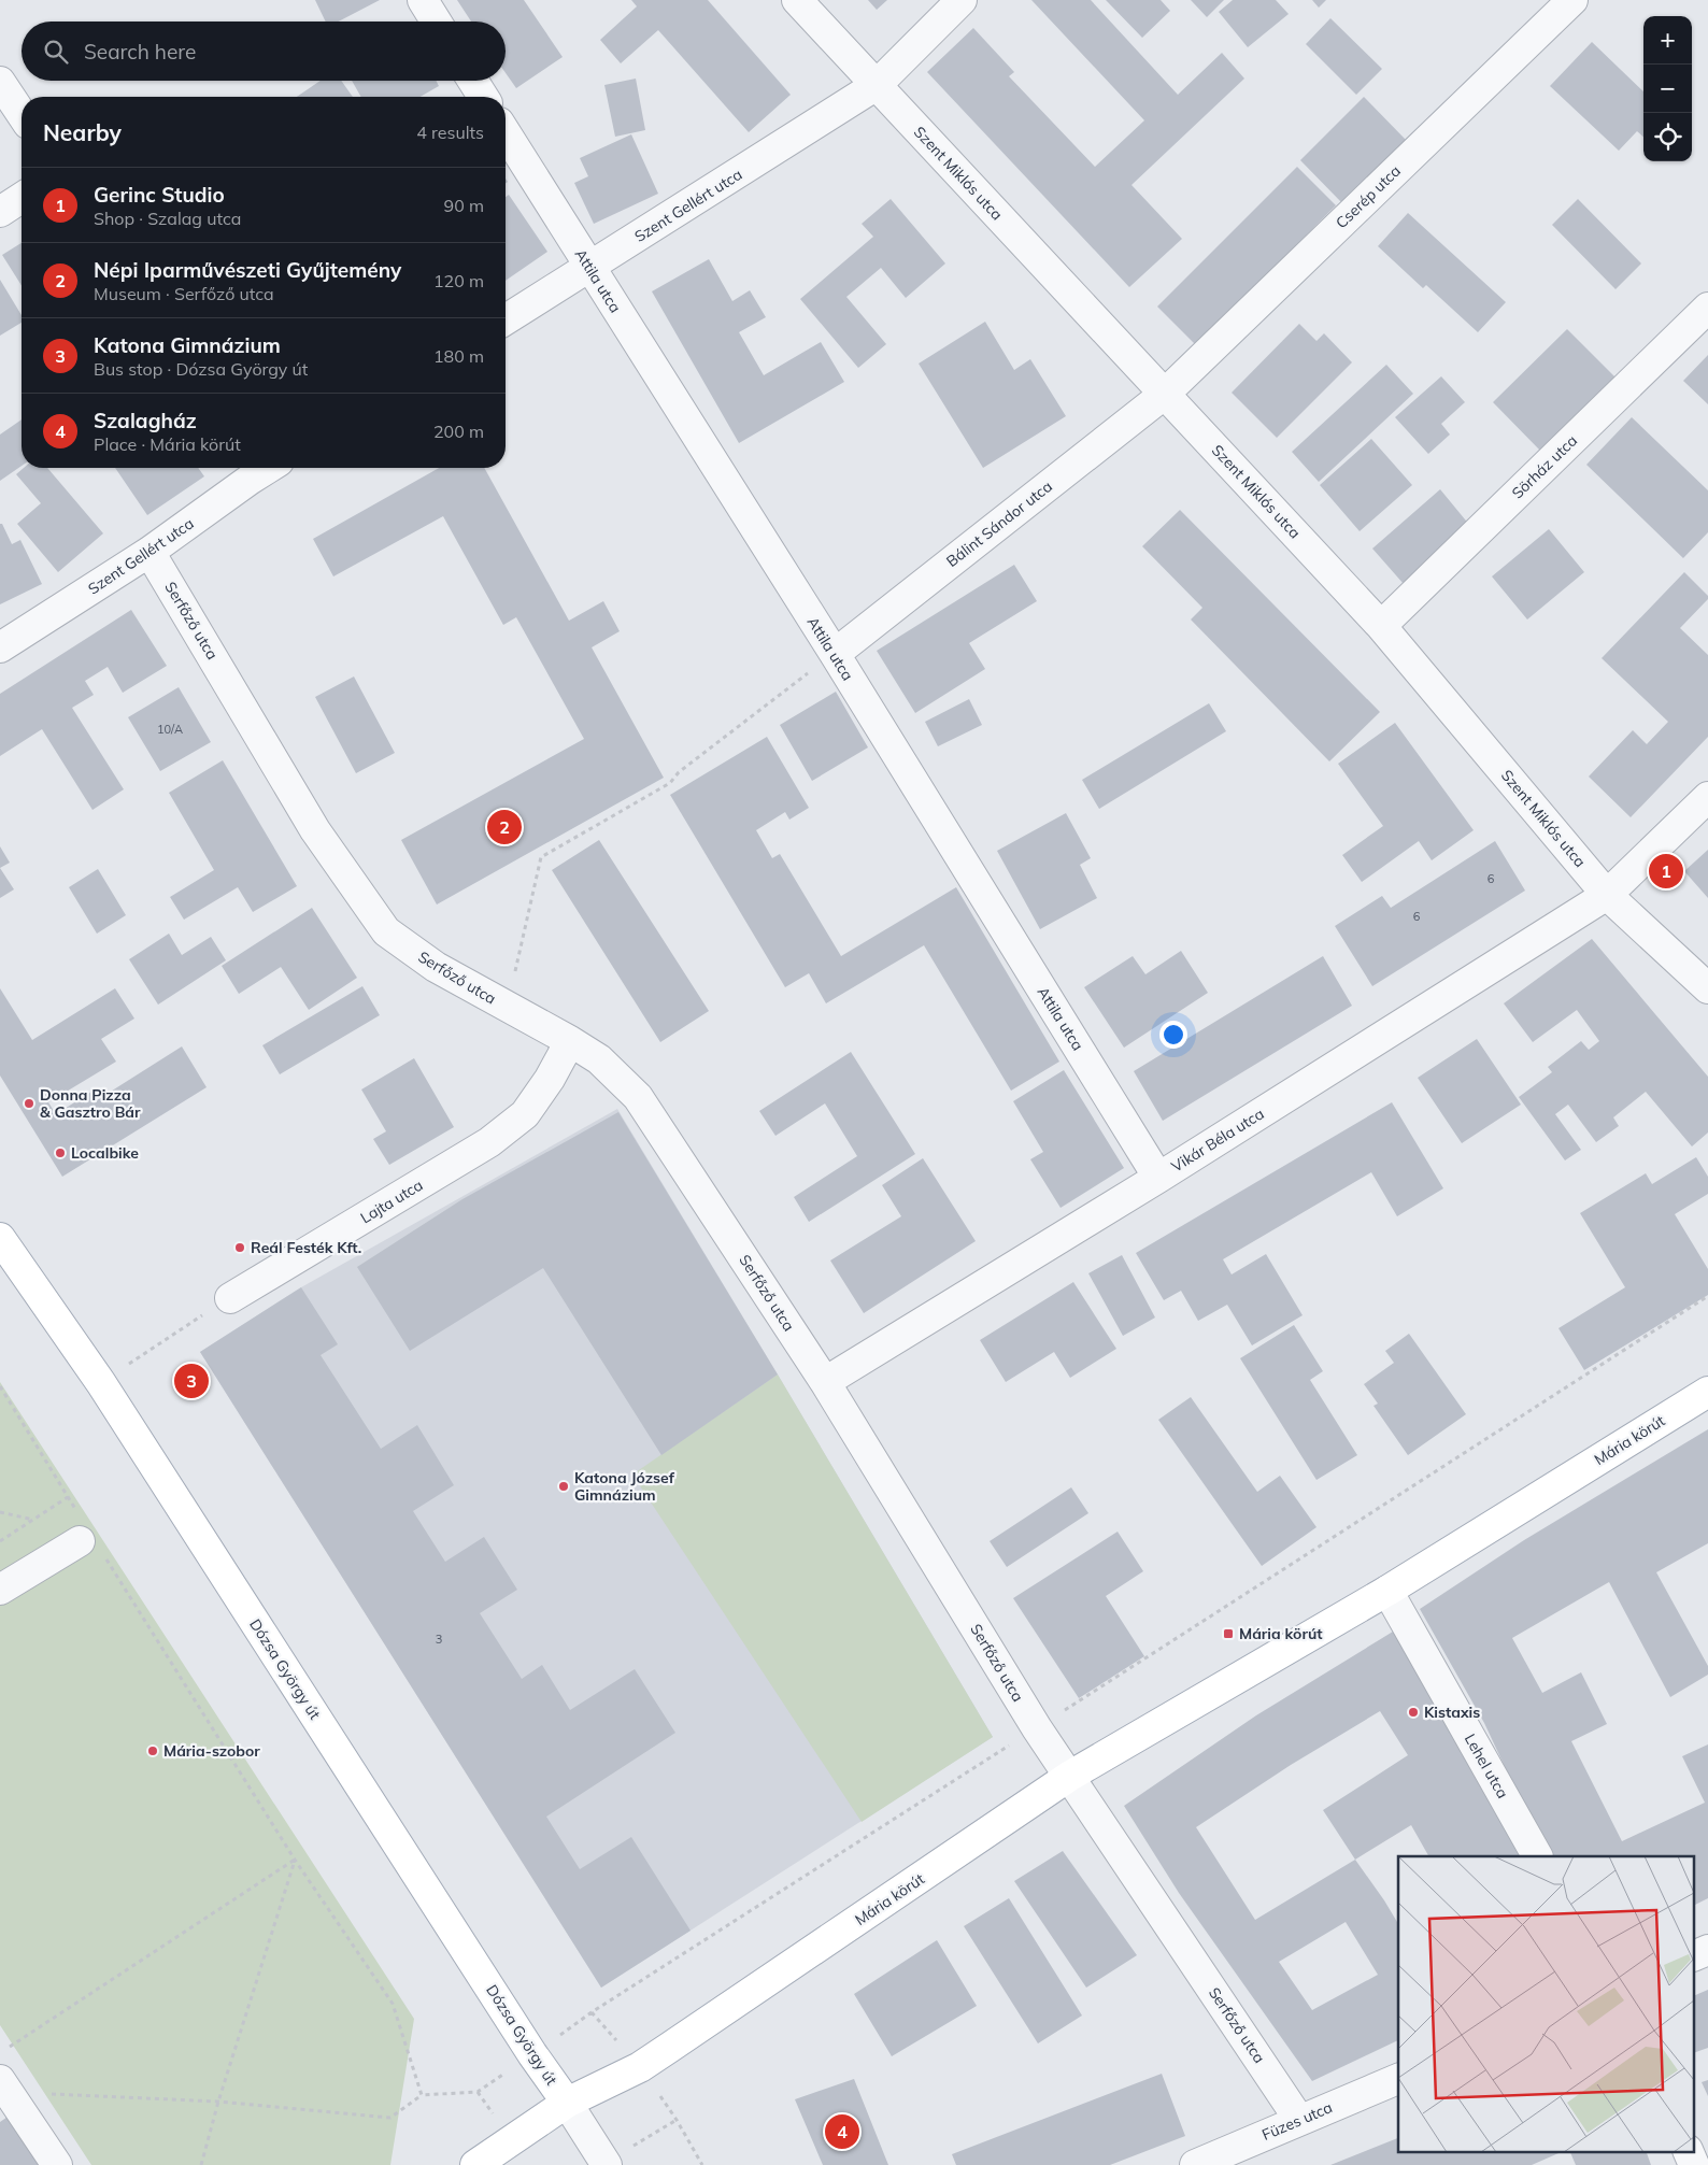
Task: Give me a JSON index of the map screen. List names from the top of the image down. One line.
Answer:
{"streets":{"main road":["Mária körút","Dózsa György út"],"street":["Szent Miklós utca","Cserép utca","Szent Gellért utca","Attila utca","Sörház utca","Bálint Sándor utca","Serfőző utca","Vikár Béla utca","Lajta utca","Lehel utca","Füzes utca"]},"crossings":[["Szent Miklós utca","Cserép utca"],["Szent Miklós utca","Szent Gellért utca"],["Szent Miklós utca","Sörház utca"],["Szent Miklós utca","Bálint Sándor utca"],["Szent Miklós utca","Vikár Béla utca"],["Cserép utca","Bálint Sándor utca"],["Szent Gellért utca","Attila utca"],["Szent Gellért utca","Serfőző utca"],["Attila utca","Bálint Sándor utca"],["Attila utca","Vikár Béla utca"],["Serfőző utca","Vikár Béla utca"],["Serfőző utca","Lajta utca"],["Serfőző utca","Mária körút"],["Serfőző utca","Füzes utca"],["Mária körút","Dózsa György út"],["Mária körút","Lehel utca"]],"places":{"other":["Donna Pizza & Gasztro Bár","Localbike","Reál Festék Kft.","Katona József Gimnázium","Kistaxis","Mária-szobor"],"transit":["Mária körút"]},"house_numbers":["10/A","6","6","3"],"page":{"map_buttons":["+","−"],"search":"Search here","heading":["Nearby","4 results"],"list":[{"mark":"1","name":"Gerinc Studio","note":"Shop · Szalag utca","value":"90 m"},{"mark":"2","name":"Népi Iparművészeti Gyűjtemény","note":"Museum · Serfőző utca","value":"120 m"},{"mark":"3","name":"Katona Gimnázium","note":"Bus stop · Dózsa György út","value":"180 m"},{"mark":"4","name":"Szalagház","note":"Place · Mária körút","value":"200 m"}],"pins":["2","1","3","4"]}}
